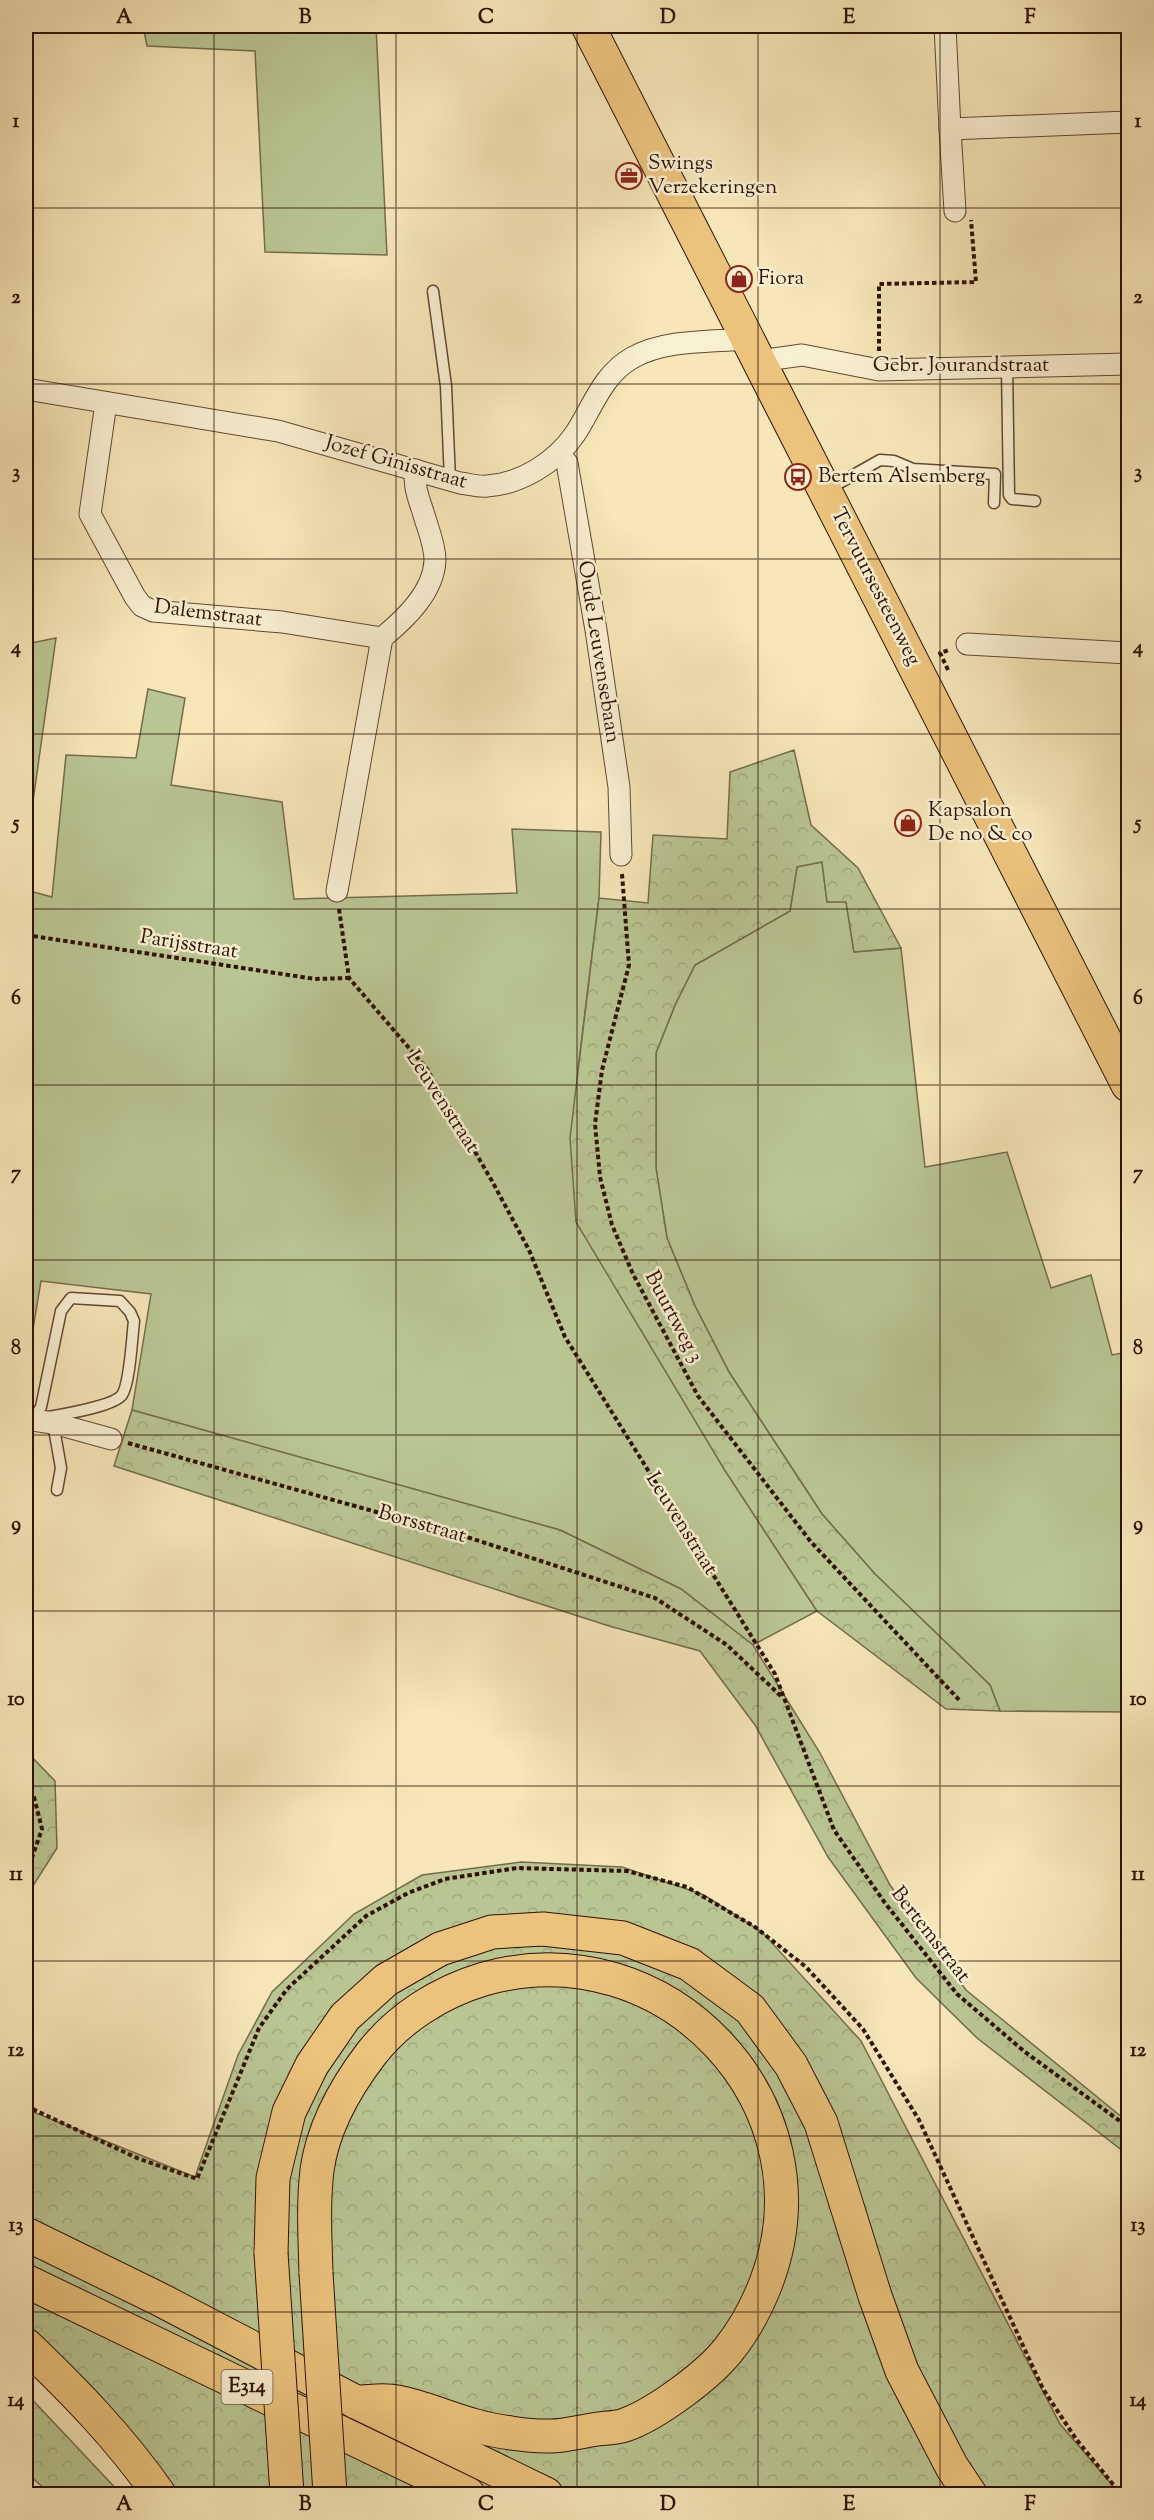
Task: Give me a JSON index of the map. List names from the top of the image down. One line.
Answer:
{"streets":{"main road":["Tervuursesteenweg","E314"],"street":["Gebr. Jourandstraat","Jozef Ginisstraat","Dalemstraat","Oude Leuvensebaan"],"path":["Parijsstraat","Leuvenstraat","Buurtweg 3","Borsstraat","Bertemstraat"]},"crossings":[["Gebr. Jourandstraat","Jozef Ginisstraat"],["Gebr. Jourandstraat","Tervuursesteenweg"],["Jozef Ginisstraat","Tervuursesteenweg"],["Jozef Ginisstraat","Dalemstraat"],["Jozef Ginisstraat","Oude Leuvensebaan"],["Oude Leuvensebaan","Buurtweg 3"],["Parijsstraat","Leuvenstraat"],["Leuvenstraat","Borsstraat"],["Leuvenstraat","Bertemstraat"],["Borsstraat","Bertemstraat"]],"places":{"office":["Swings Verzekeringen"],"shop":["Fiora","Kapsalon De no & co"],"bus stop":["Bertem Alsemberg"]},"grid":{"columns":["A","B","C","D","E","F"],"rows":["1","2","3","4","5","6","7","8","9","10","11","12","13","14"]}}
